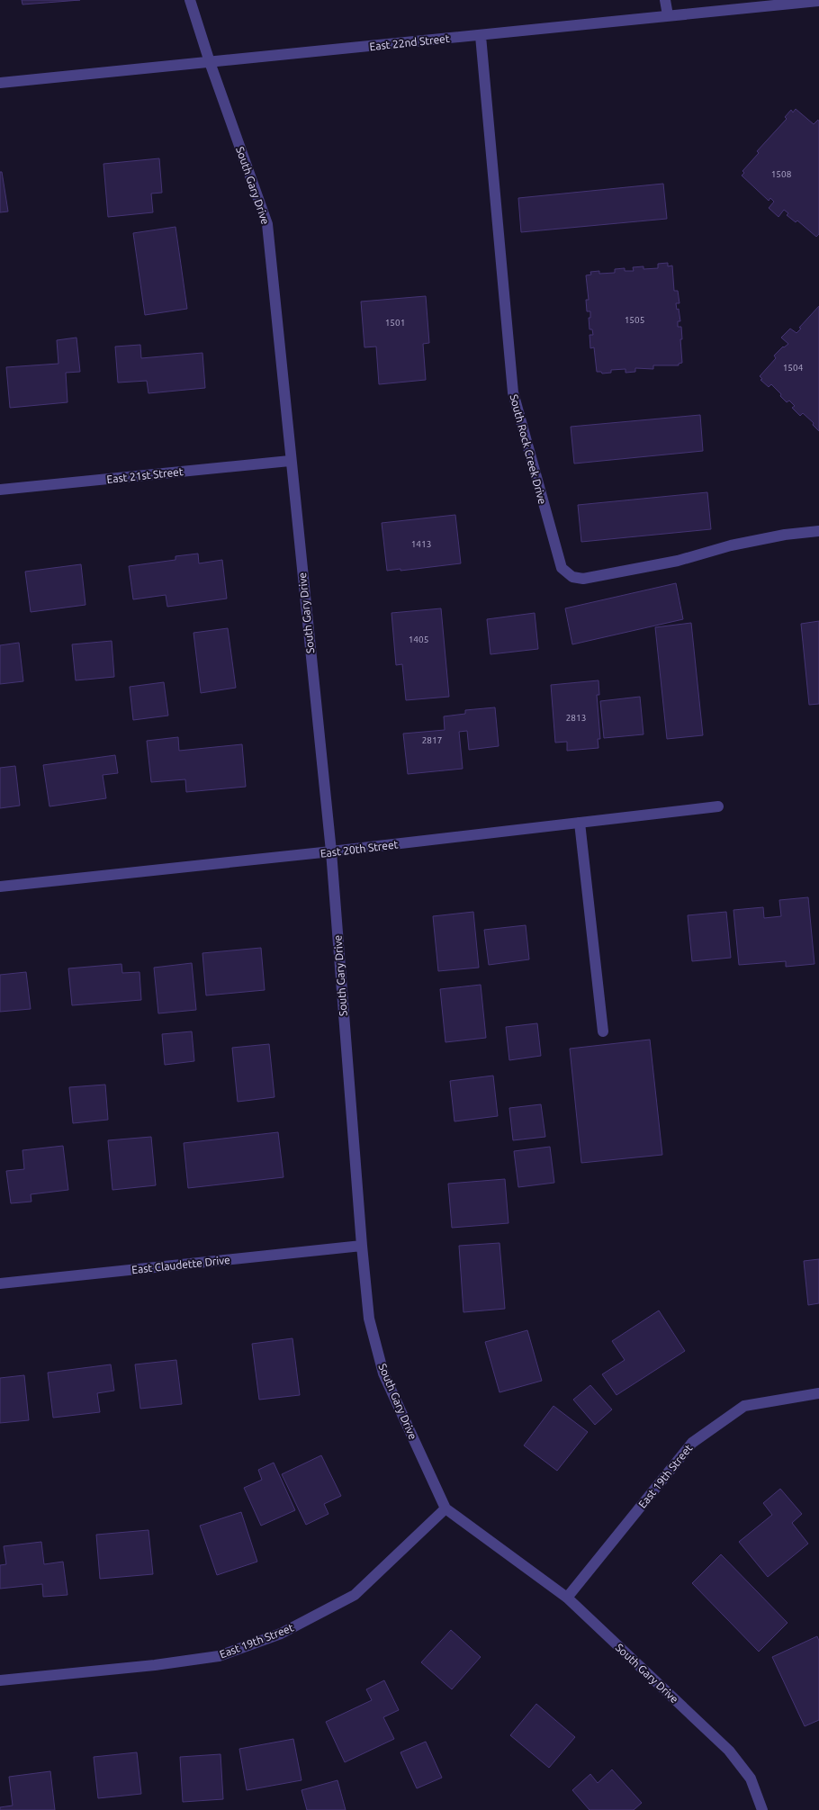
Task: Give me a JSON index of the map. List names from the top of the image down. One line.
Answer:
{"streets":{"street":["East 22nd Street","South Gary Drive","South Rock Creek Drive","East 21st Street","East 20th Street","East Claudette Drive","East 19th Street"]},"crossings":[["East 22nd Street","South Gary Drive"],["East 22nd Street","South Rock Creek Drive"],["South Gary Drive","East 21st Street"],["South Gary Drive","East 20th Street"],["South Gary Drive","East Claudette Drive"],["South Gary Drive","East 19th Street"]],"house_numbers":["1508","1505","1501","1504","1413","1405","2813","2817"]}
